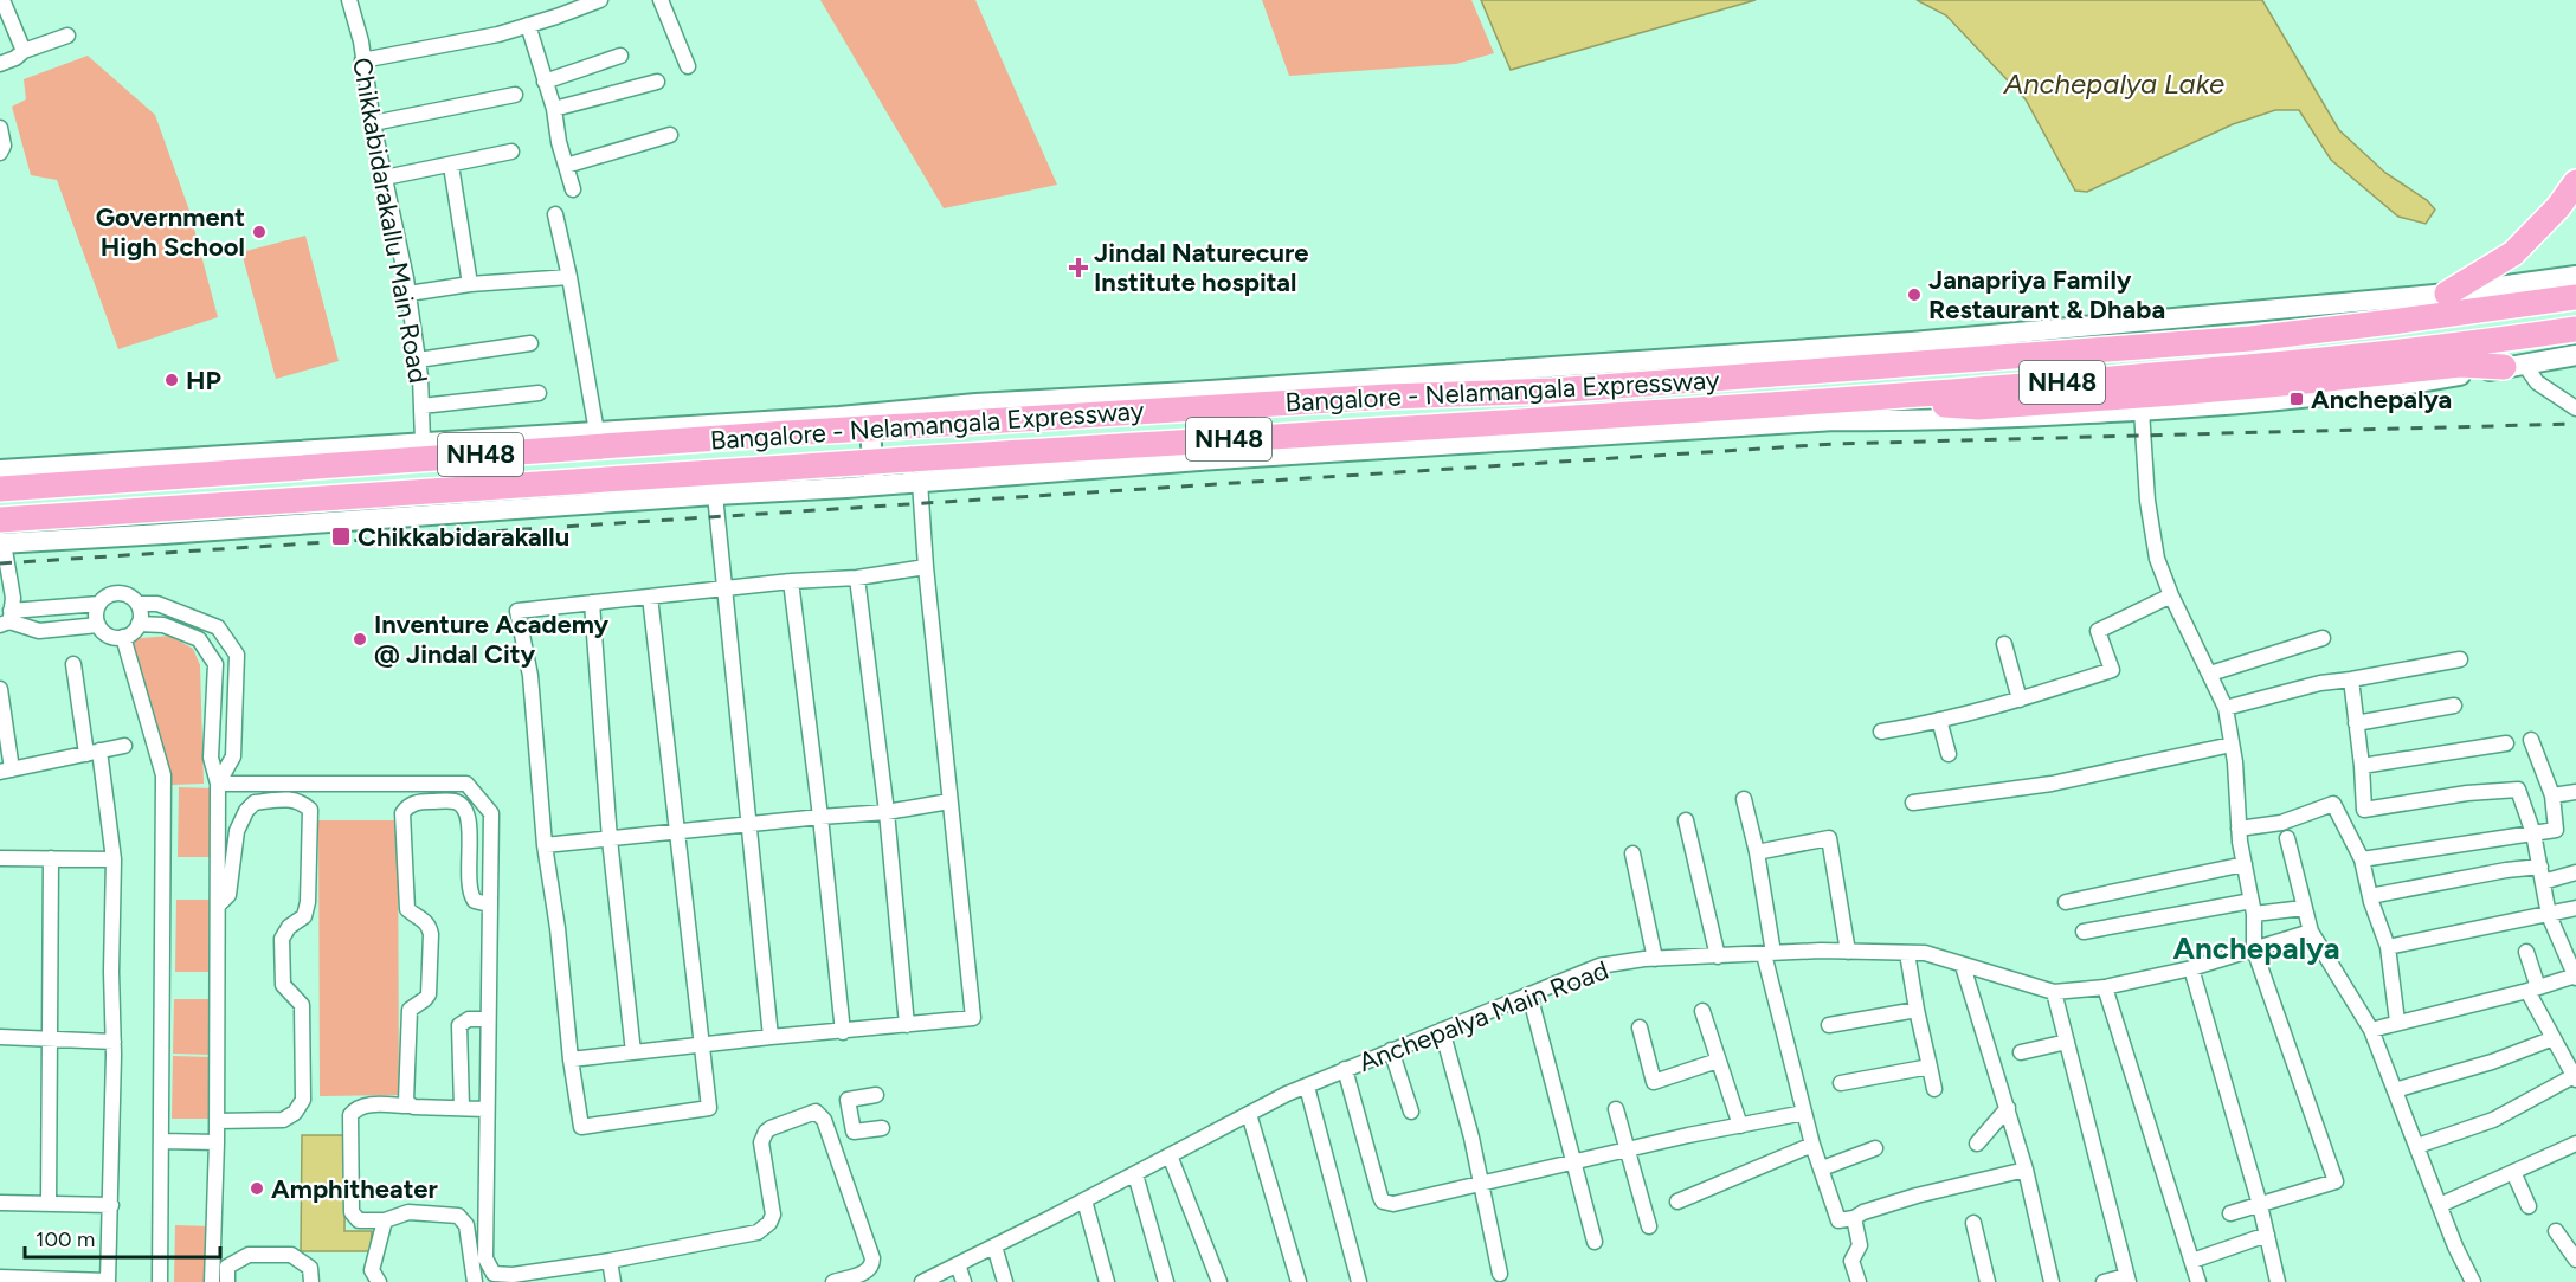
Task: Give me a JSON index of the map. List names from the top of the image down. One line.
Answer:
{"streets":{"highway":["NH48","Bangalore - Nelamangala Expressway"],"street":["Chikkabidarakallu Main Road","Anchepalya Main Road"]},"districts":["Anchepalya"],"water":["Anchepalya Lake"],"places":{"other":["Government High School","Janapriya Family Restaurant & Dhaba","HP","Inventure Academy @ Jindal City","Amphitheater"],"health":["Jindal Naturecure Institute hospital"],"transit":["Anchepalya","Chikkabidarakallu"]},"scale_bar":"100 m"}
